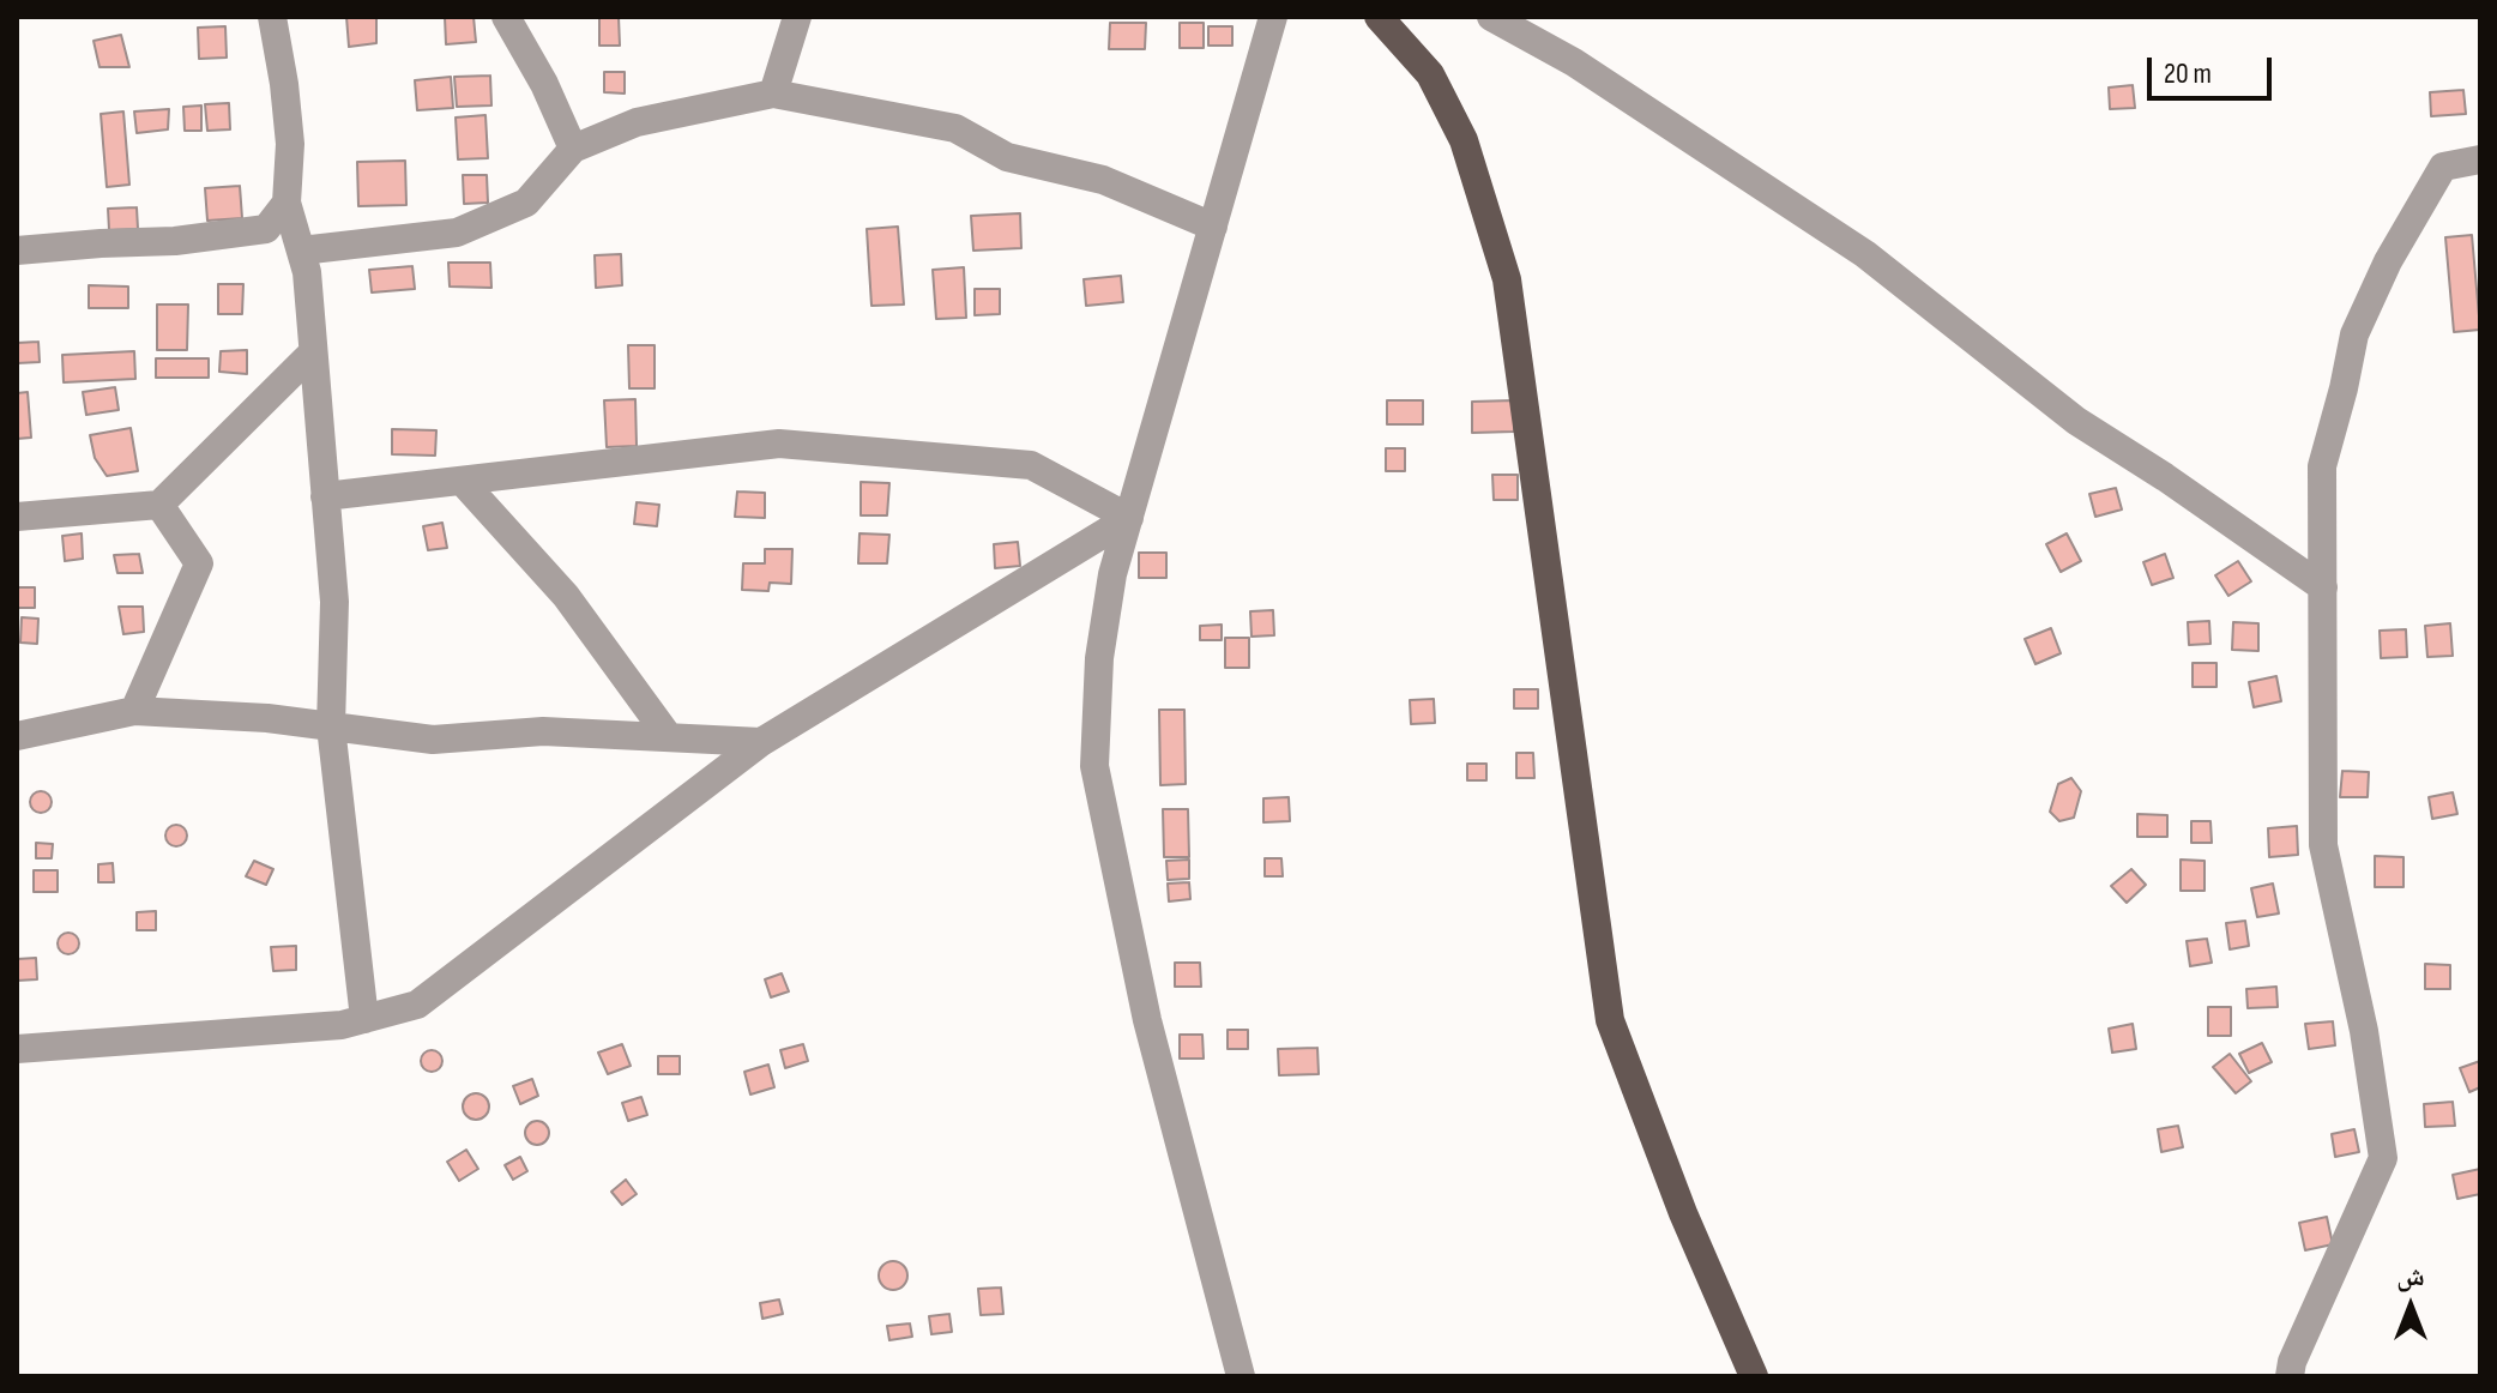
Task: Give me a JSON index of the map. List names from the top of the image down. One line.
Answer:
{"scale_bar":"20 m","north":"top"}
